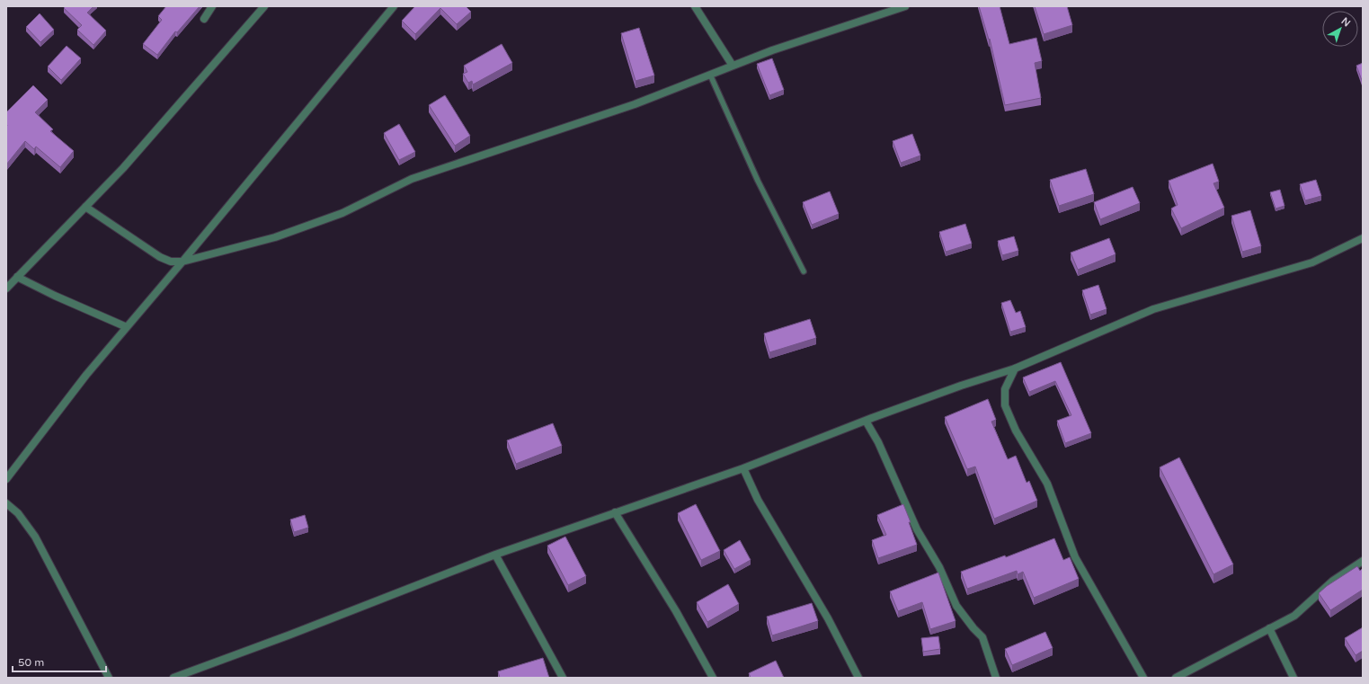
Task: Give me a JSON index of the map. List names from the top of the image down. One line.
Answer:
{"scale_bar":"50 m","north":"top right"}
